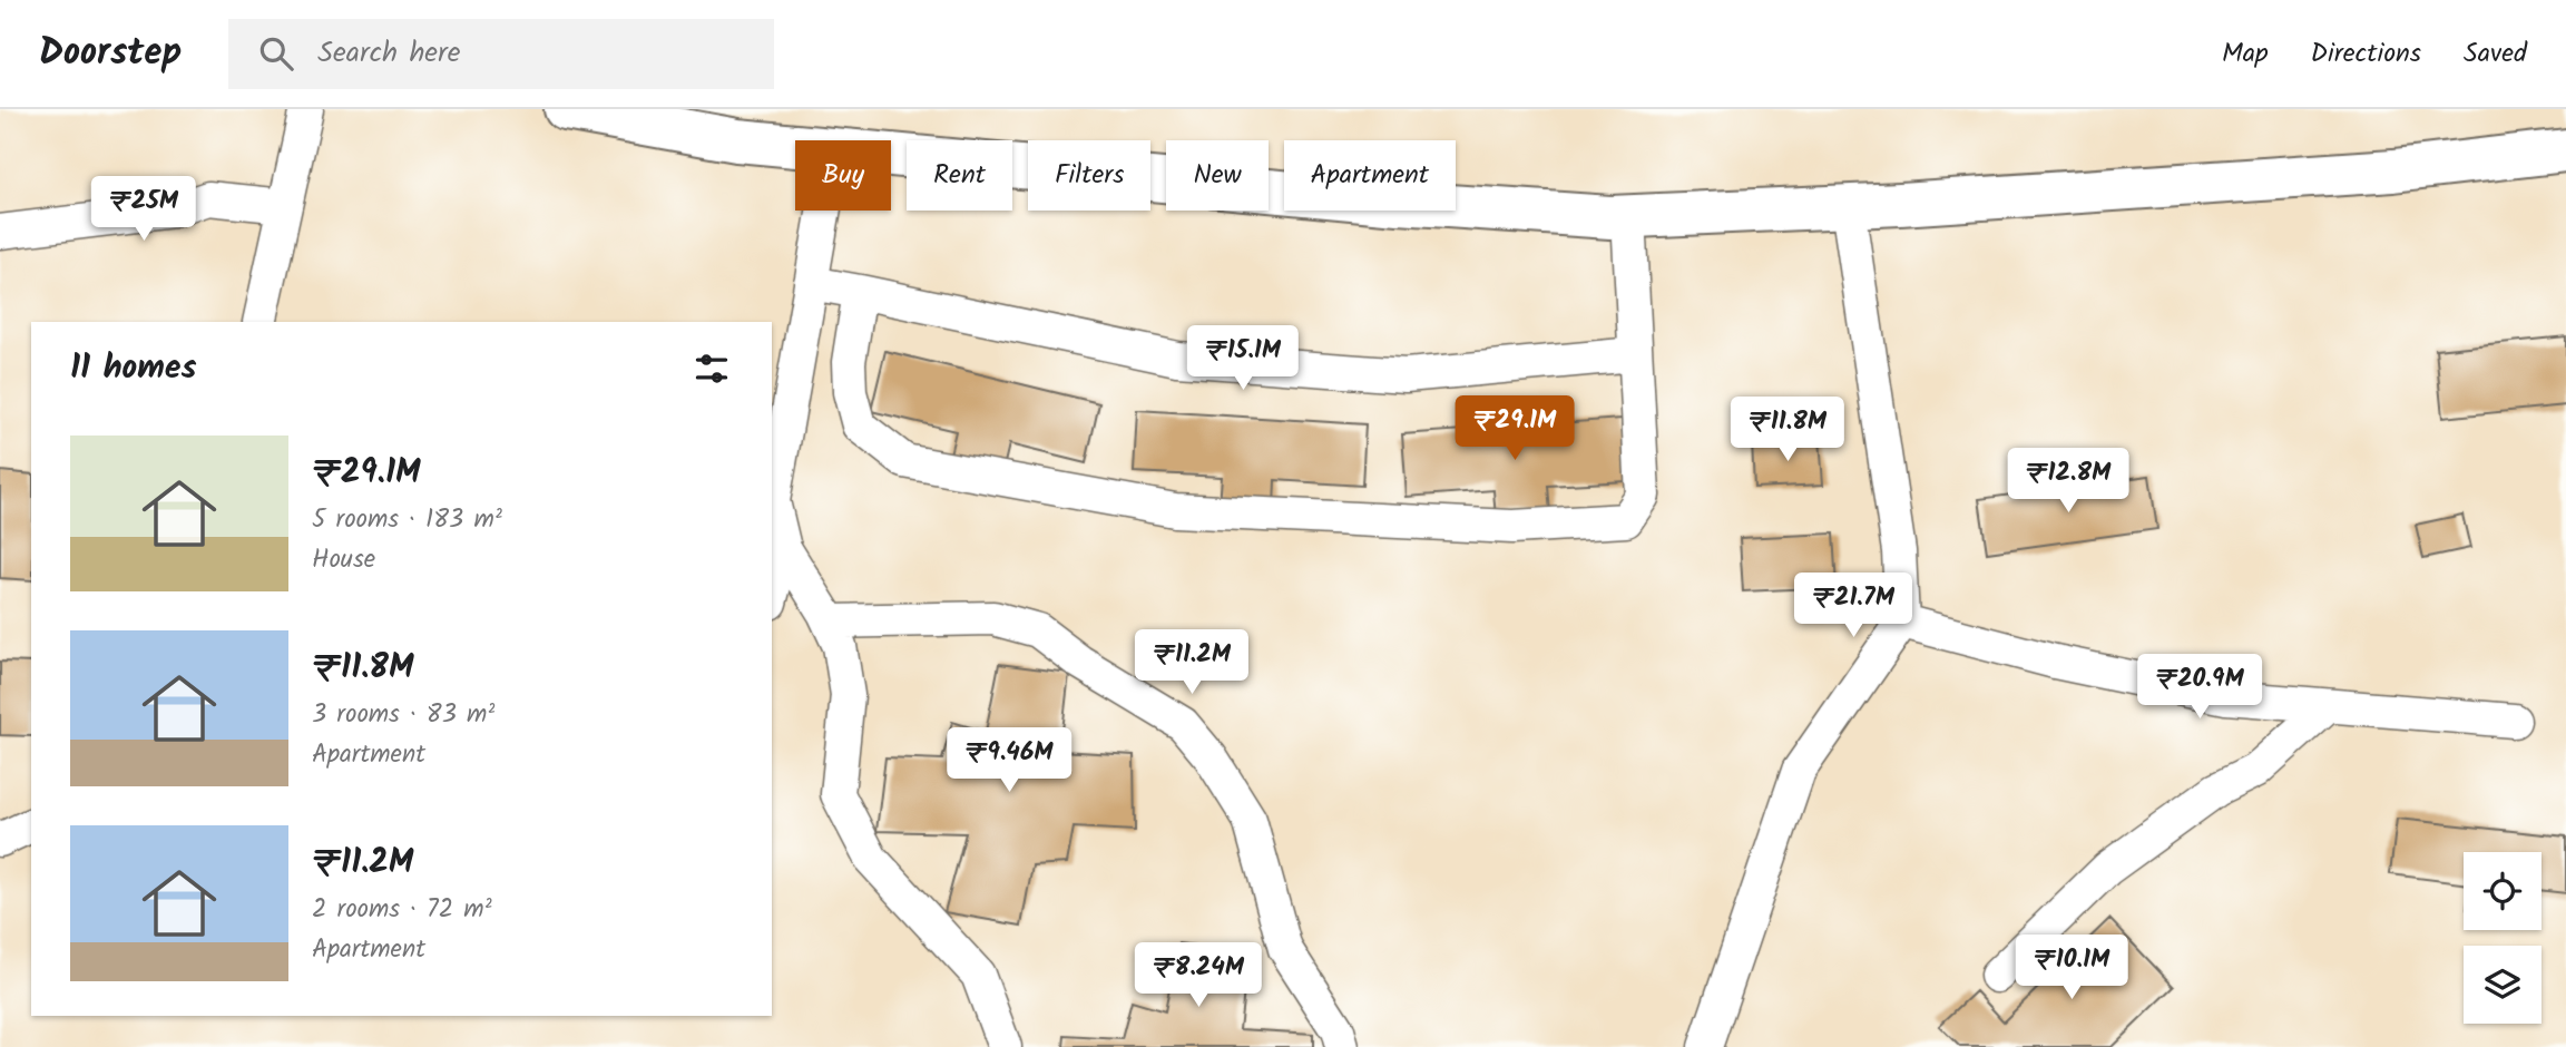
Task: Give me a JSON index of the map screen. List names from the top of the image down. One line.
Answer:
{"page":{"header":"Doorstep","search":"Search here","nav":["Map","Directions","Saved"],"chip":["Buy","Rent","Filters","New","Apartment"],"price":["₹25M","₹15.1M","₹29.1M","₹11.8M","₹12.8M","₹21.7M","₹11.2M","₹20.9M","₹9.46M","₹10.1M","₹8.24M"],"heading":"11 homes","list":[{"name":"₹29.1M","note":"5 rooms · 183 m² · House"},{"name":"₹11.8M","note":"3 rooms · 83 m² · Apartment"},{"name":"₹11.2M","note":"2 rooms · 72 m² · Apartment"}]}}
